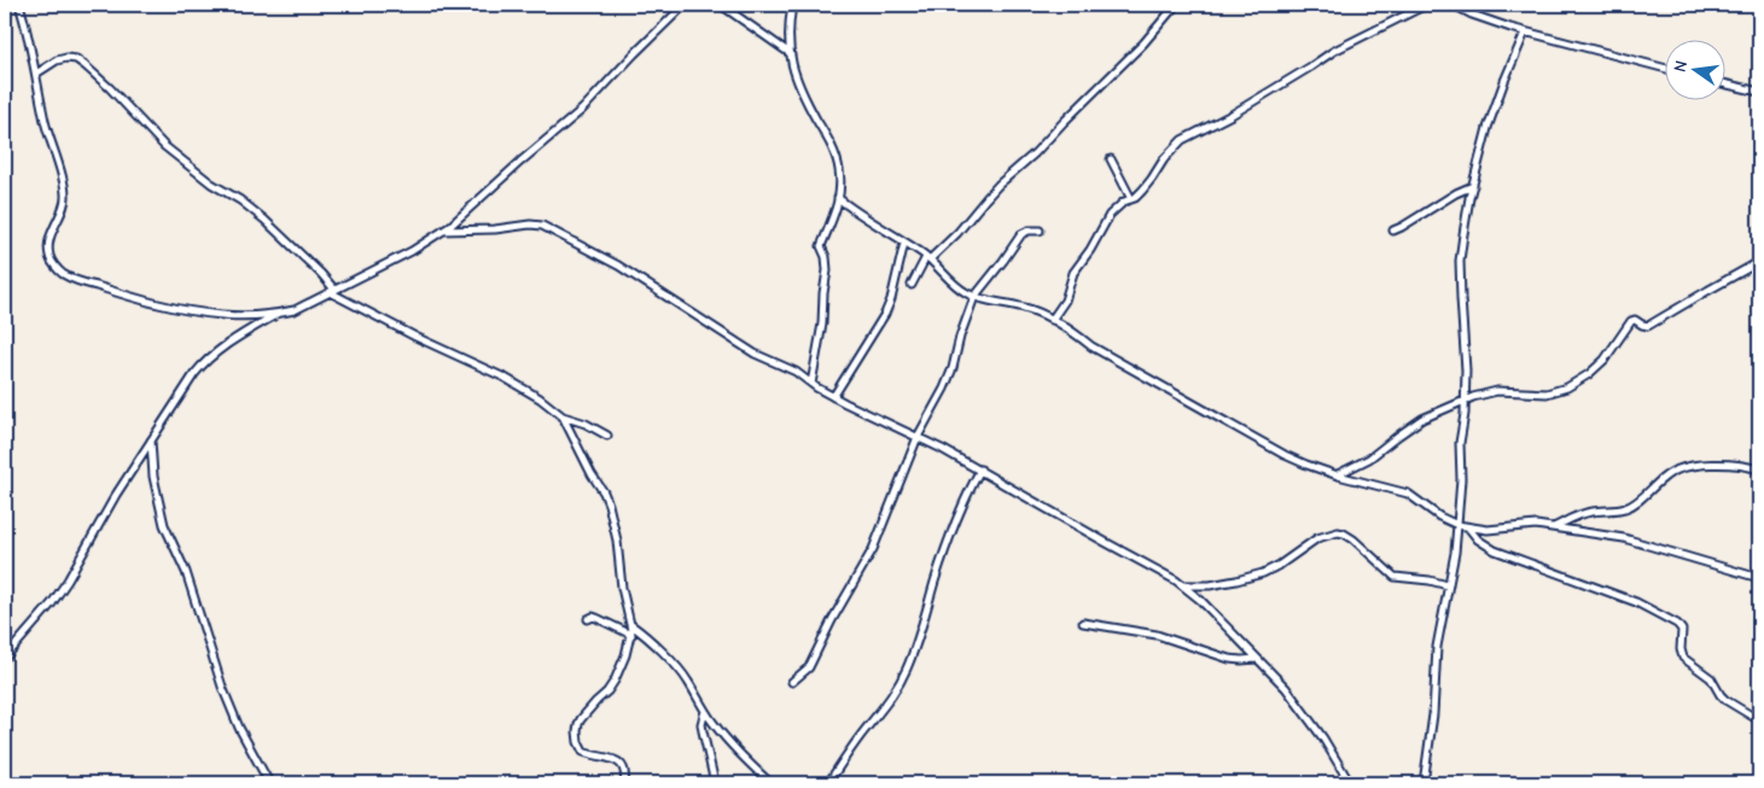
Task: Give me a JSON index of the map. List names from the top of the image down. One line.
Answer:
{"north":"left"}
